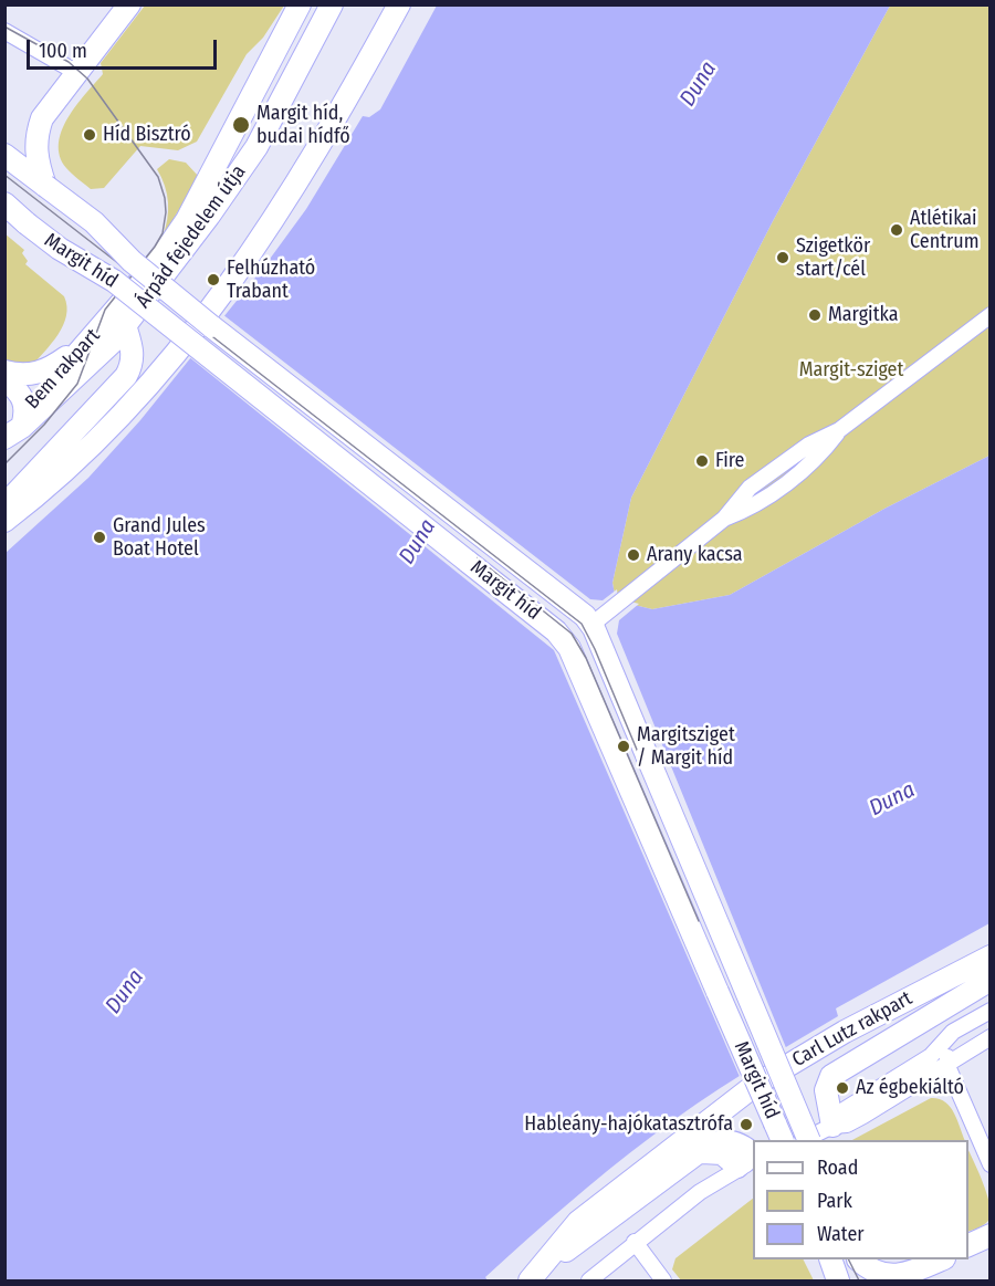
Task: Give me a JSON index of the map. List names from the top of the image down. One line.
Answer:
{"streets":{"main road":["Árpád fejedelem útja","Margit híd","Bem rakpart","Carl Lutz rakpart"]},"crossings":[["Árpád fejedelem útja","Bem rakpart"]],"water":["Duna"],"parks":["Margit-sziget"],"places":["Margit híd, budai hídfő","Híd Bisztró","Atlétikai Centrum","Szigetkör start/cél","Felhúzható Trabant","Margitka","Fire","Grand Jules Boat Hotel","Arany kacsa","Margitsziget / Margit híd","Az égbekiáltó","Hableány-hajókatasztrófa"],"legend":["Road","Park","Water"],"scale_bar":"100 m"}
